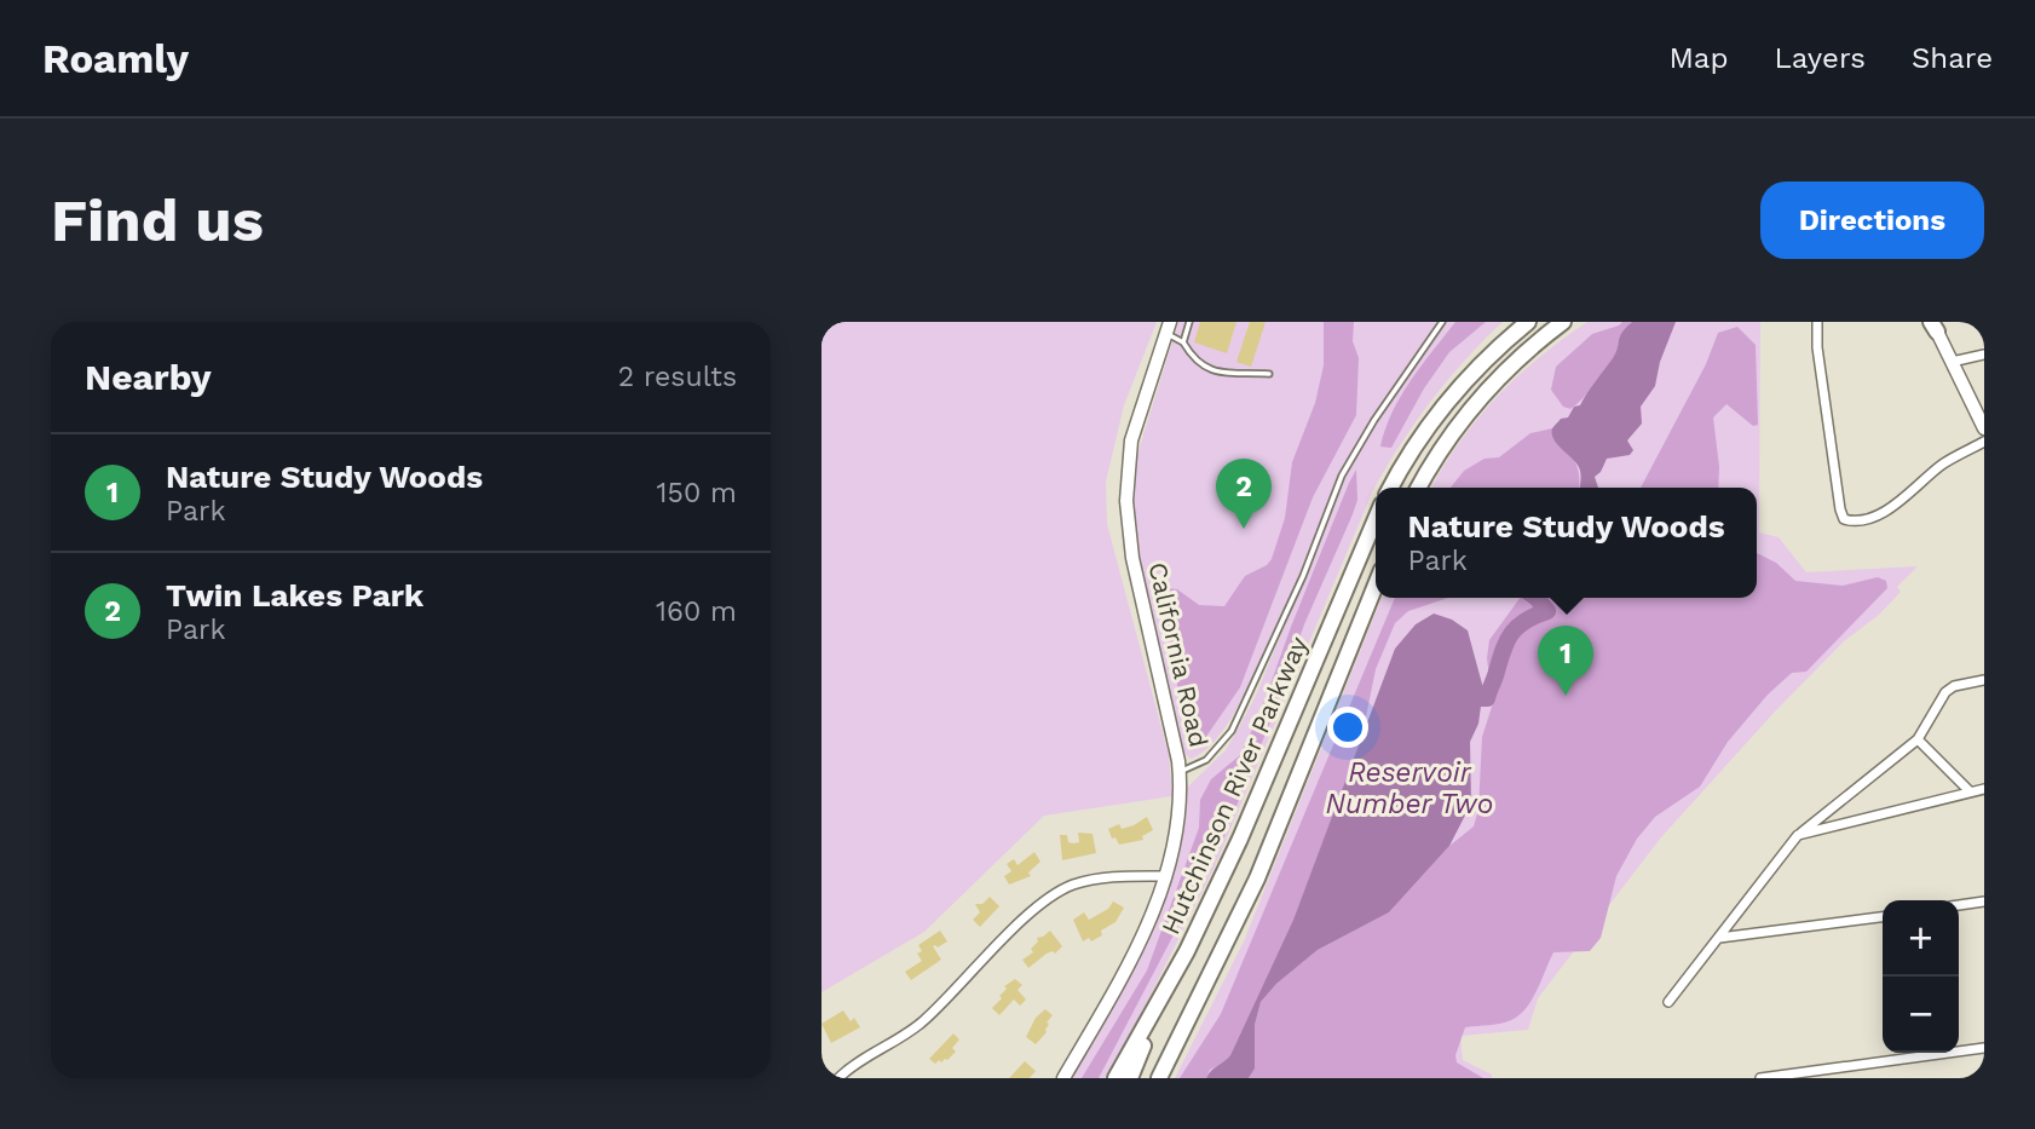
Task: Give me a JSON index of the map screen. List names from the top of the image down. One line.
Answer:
{"streets":{"highway":["Hutchinson River Parkway"],"main road":["California Road"]},"water":["Reservoir Number Two"],"page":{"header":"Roamly","nav":["Map","Layers","Share"],"buttons":"Directions","title":"Find us","heading":["Nearby","2 results"],"list":[{"mark":"1","name":"Nature Study Woods","note":"Park","value":"150 m"},{"mark":"2","name":"Twin Lakes Park","note":"Park","value":"160 m"}],"pins":["2","1"],"popup":["Nature Study Woods","Park"],"map_buttons":["+","−"]}}
